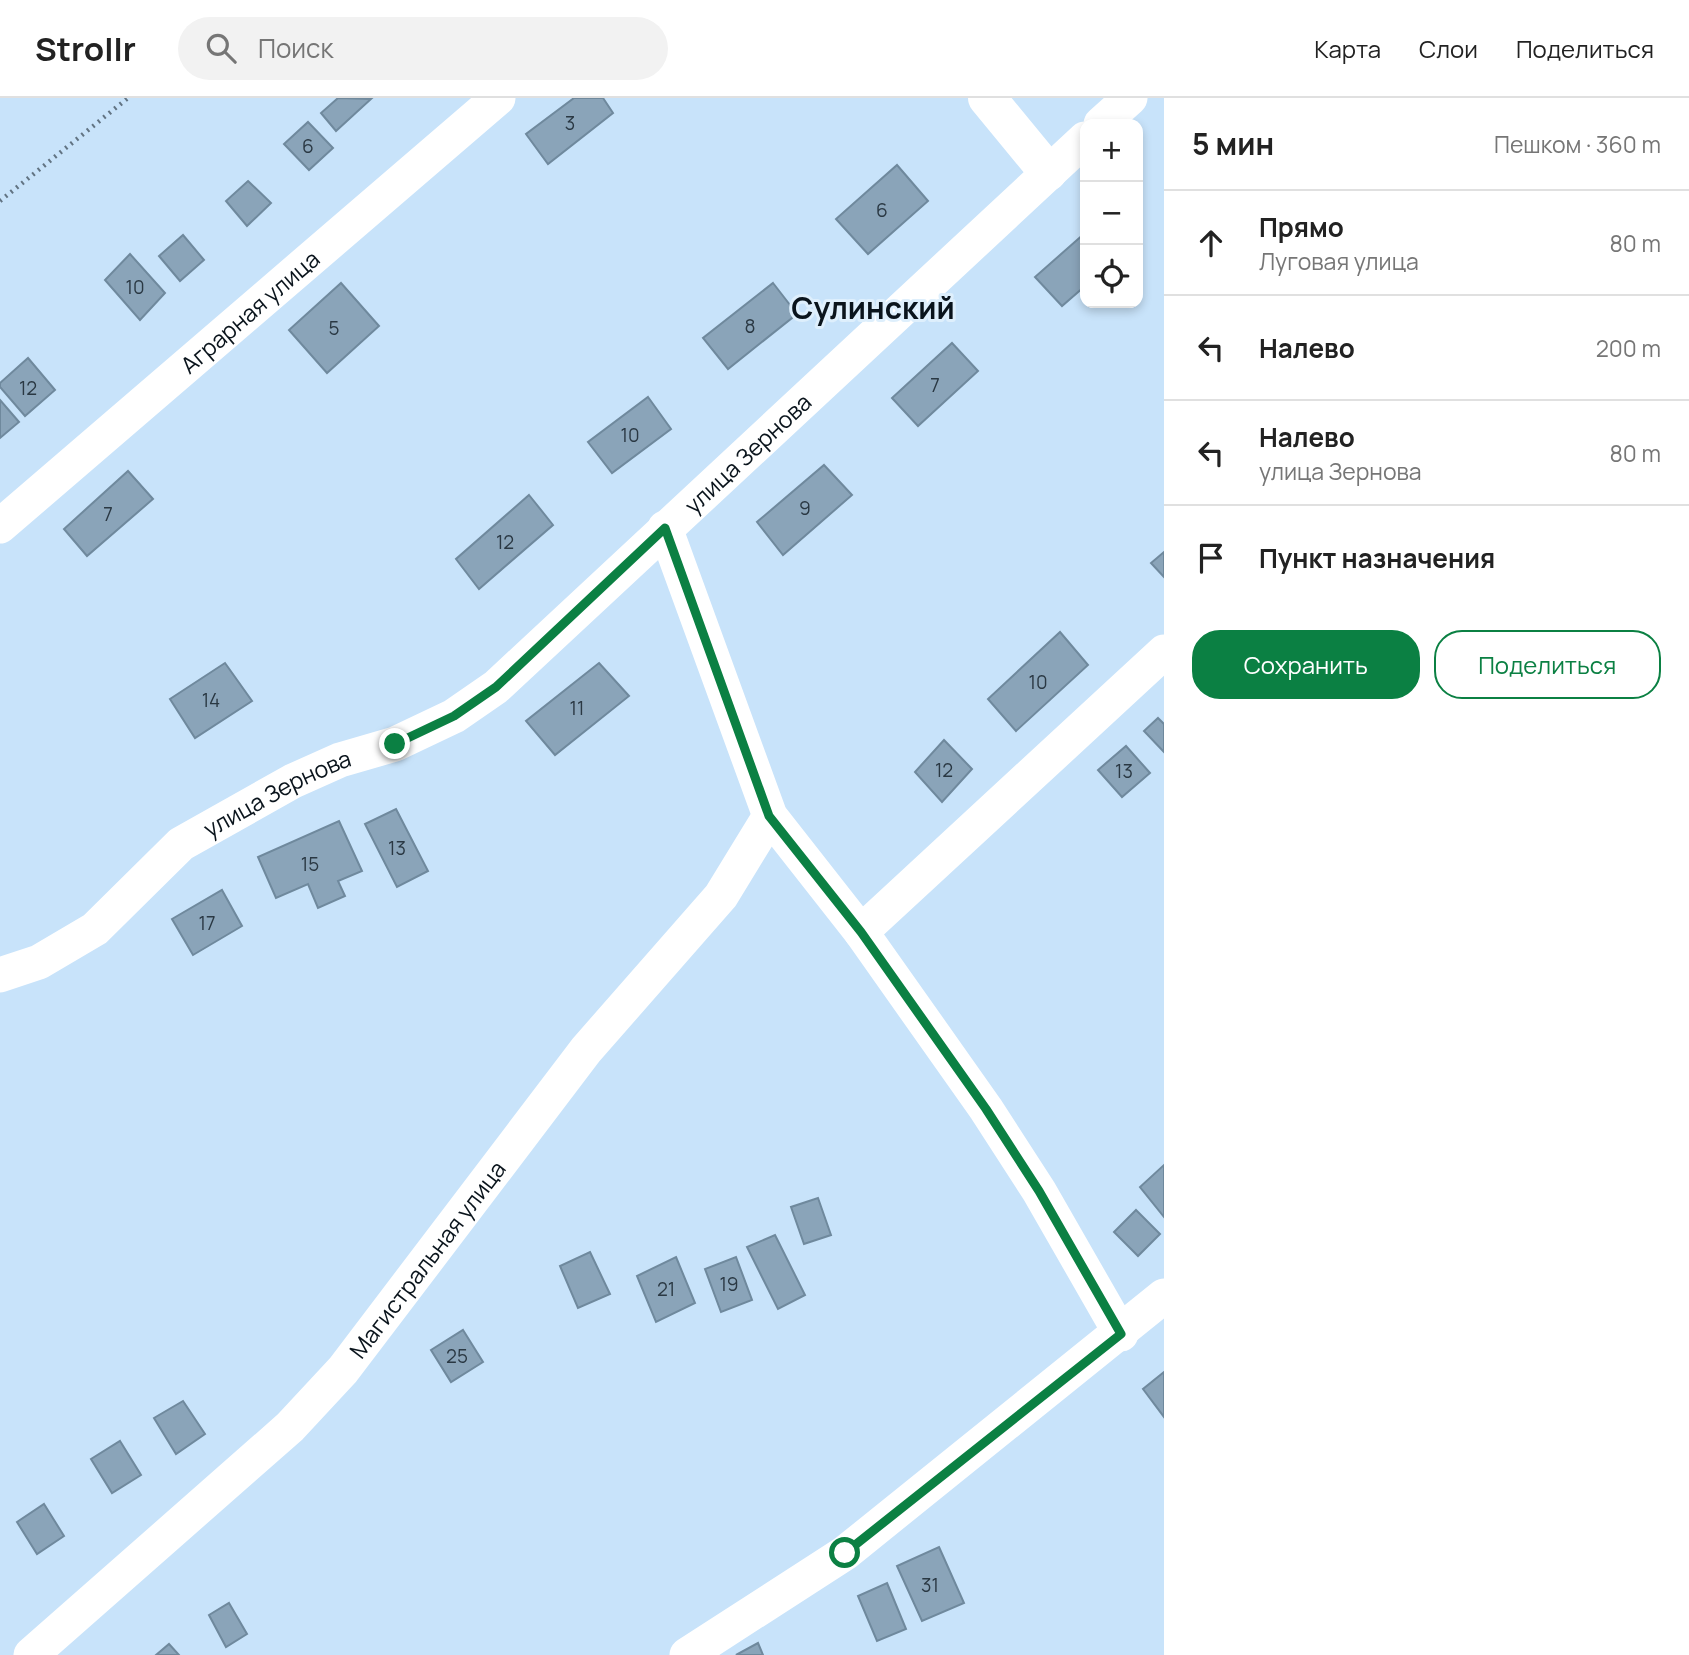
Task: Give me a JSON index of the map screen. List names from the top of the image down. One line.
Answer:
{"streets":{"street":["Аграрная улица","улица Зернова","Магистральная улица"]},"districts":["Сулинский"],"house_numbers":["3","6","6","10","8","5","7","12","10","9","7","12","10","14","11","12","13","13","15","17","19","21","25","31"],"page":{"header":"Strollr","search":"Поиск","nav":["Карта","Слои","Поделиться"],"heading":["5 мин","Пешком · 360 m"],"map_buttons":["+","−"],"list":[["Прямо","Луговая улица","80 m"],["Налево","200 m"],["Налево","улица Зернова","80 m"],"Пункт назначения"],"buttons":["Сохранить","Поделиться"]}}
